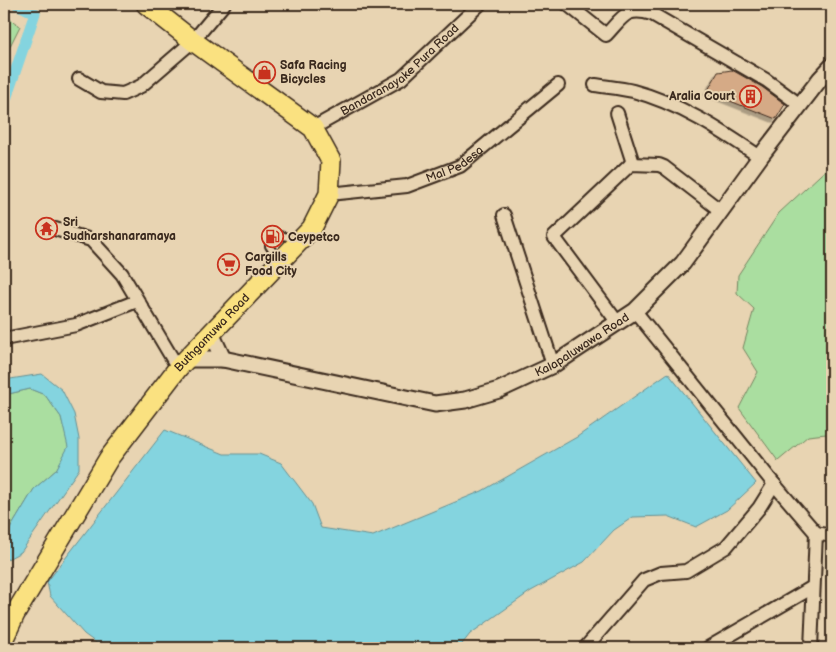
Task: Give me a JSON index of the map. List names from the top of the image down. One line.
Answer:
{"streets":{"main road":["Buthgamuwa Road"],"street":["Bandaranayake Pura Road","Mal Pedesa","Kalapaluwawa Road"]},"crossings":[["Bandaranayake Pura Road","Buthgamuwa Road"],["Mal Pedesa","Buthgamuwa Road"],["Buthgamuwa Road","Kalapaluwawa Road"]],"places":{"shop":["Safa Racing Bicycles"],"building":["Aralia Court"],"temple":["Sri Sudharshanaramaya"],"fuel station":["Ceypetco"],"supermarket":["Cargills Food City"]}}
